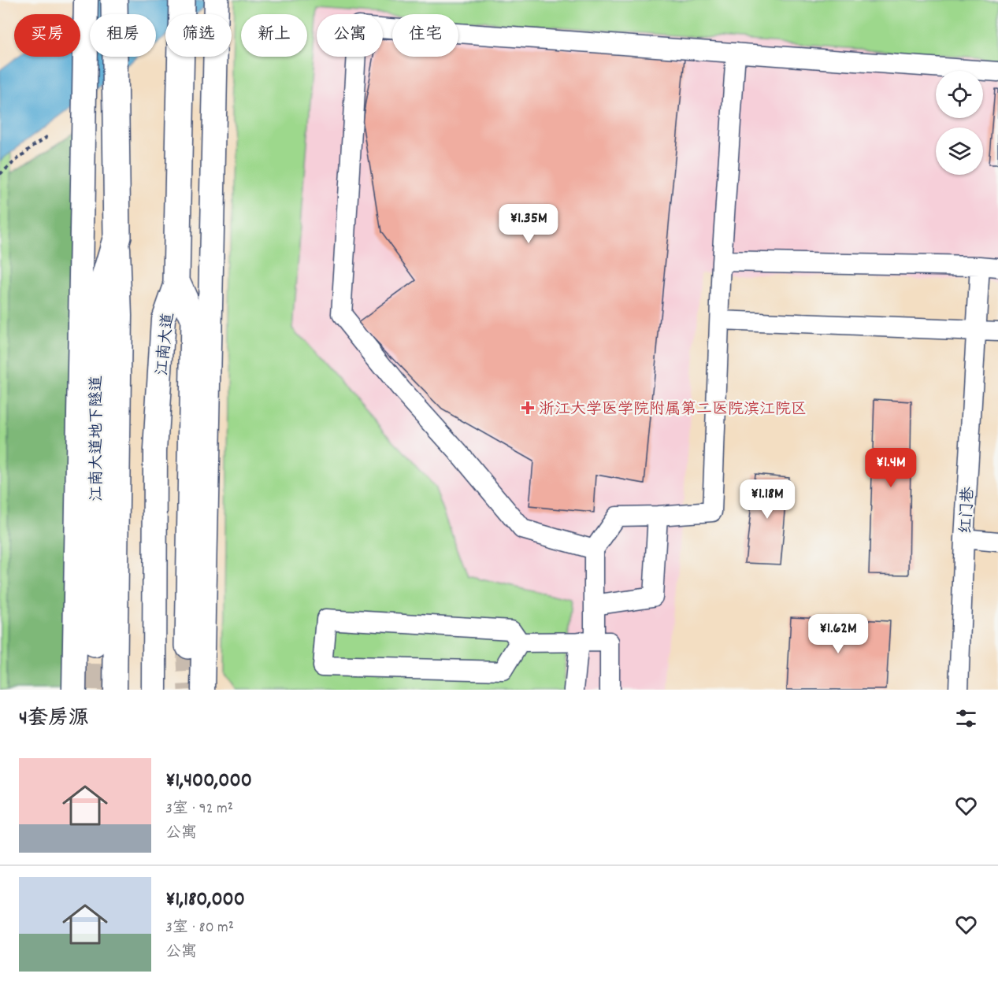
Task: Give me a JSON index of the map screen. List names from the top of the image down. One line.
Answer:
{"streets":{"highway":["江南大道","江南大道地下隧道"],"street":["红门巷"]},"places":{"health":["浙江大学医学院附属第二医院滨江院区"]},"page":{"chip":["买房","租房","筛选","新上","公寓","住宅"],"price":["¥1.35M","¥1.4M","¥1.18M","¥1.62M"],"heading":"4套房源","list":[{"name":"¥1,400,000","note":"3室 · 92 m² · 公寓"},{"name":"¥1,180,000","note":"3室 · 80 m² · 公寓"}]}}
